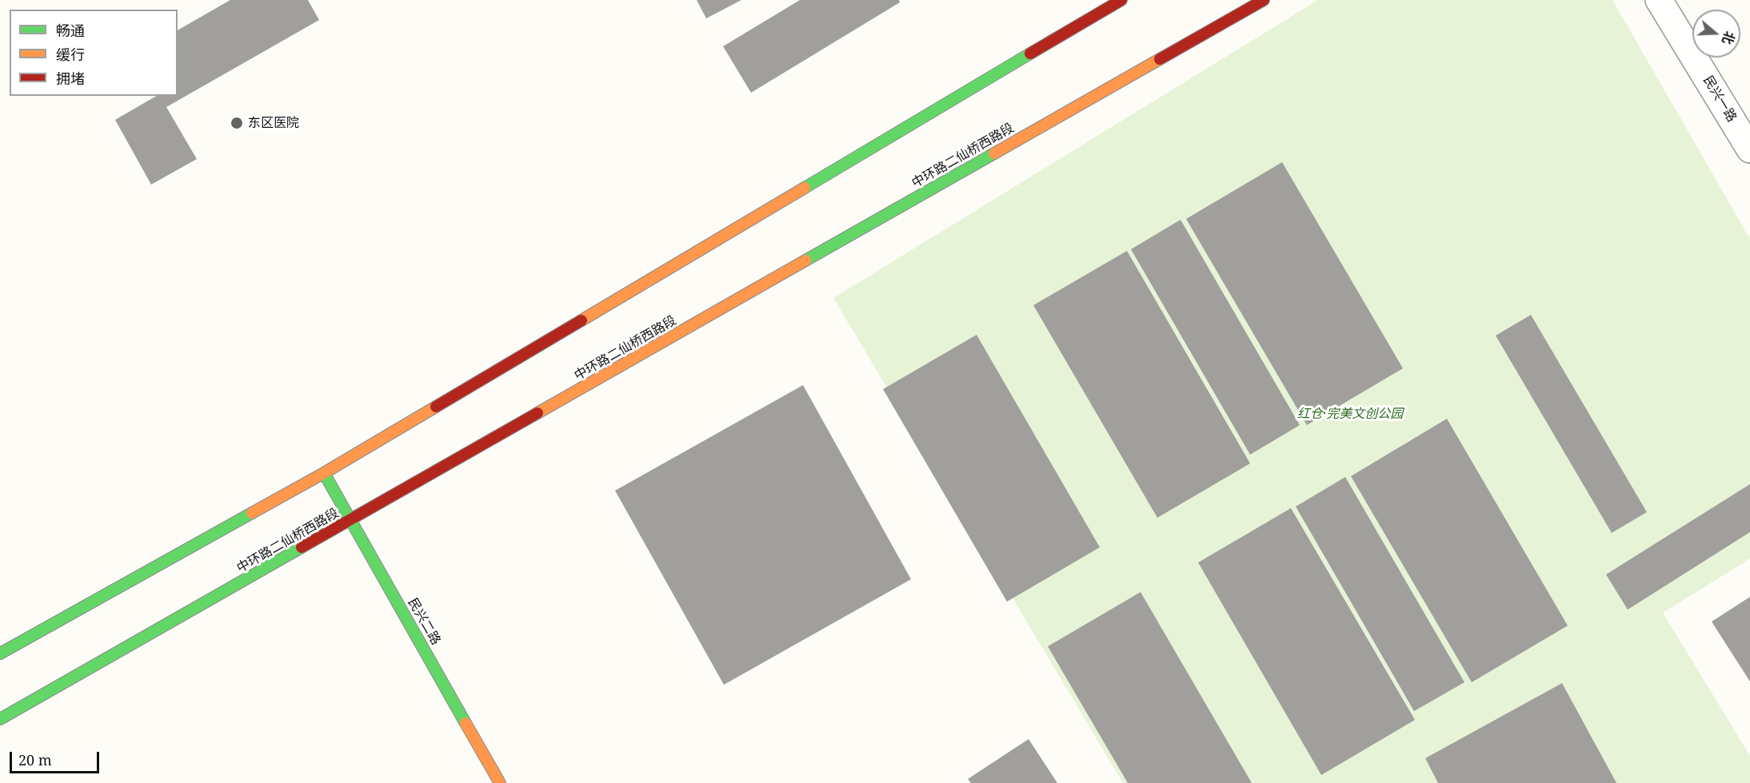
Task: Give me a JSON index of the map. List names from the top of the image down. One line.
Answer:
{"streets":{"main road":["中环路二仙桥西路段","民兴二路"],"street":["民兴一路"]},"crossings":[["中环路二仙桥西路段","民兴二路"]],"parks":["红仓·完美文创公园"],"places":["东区医院"],"legend":["畅通","缓行","拥堵"],"scale_bar":"20 m","north":"right"}
